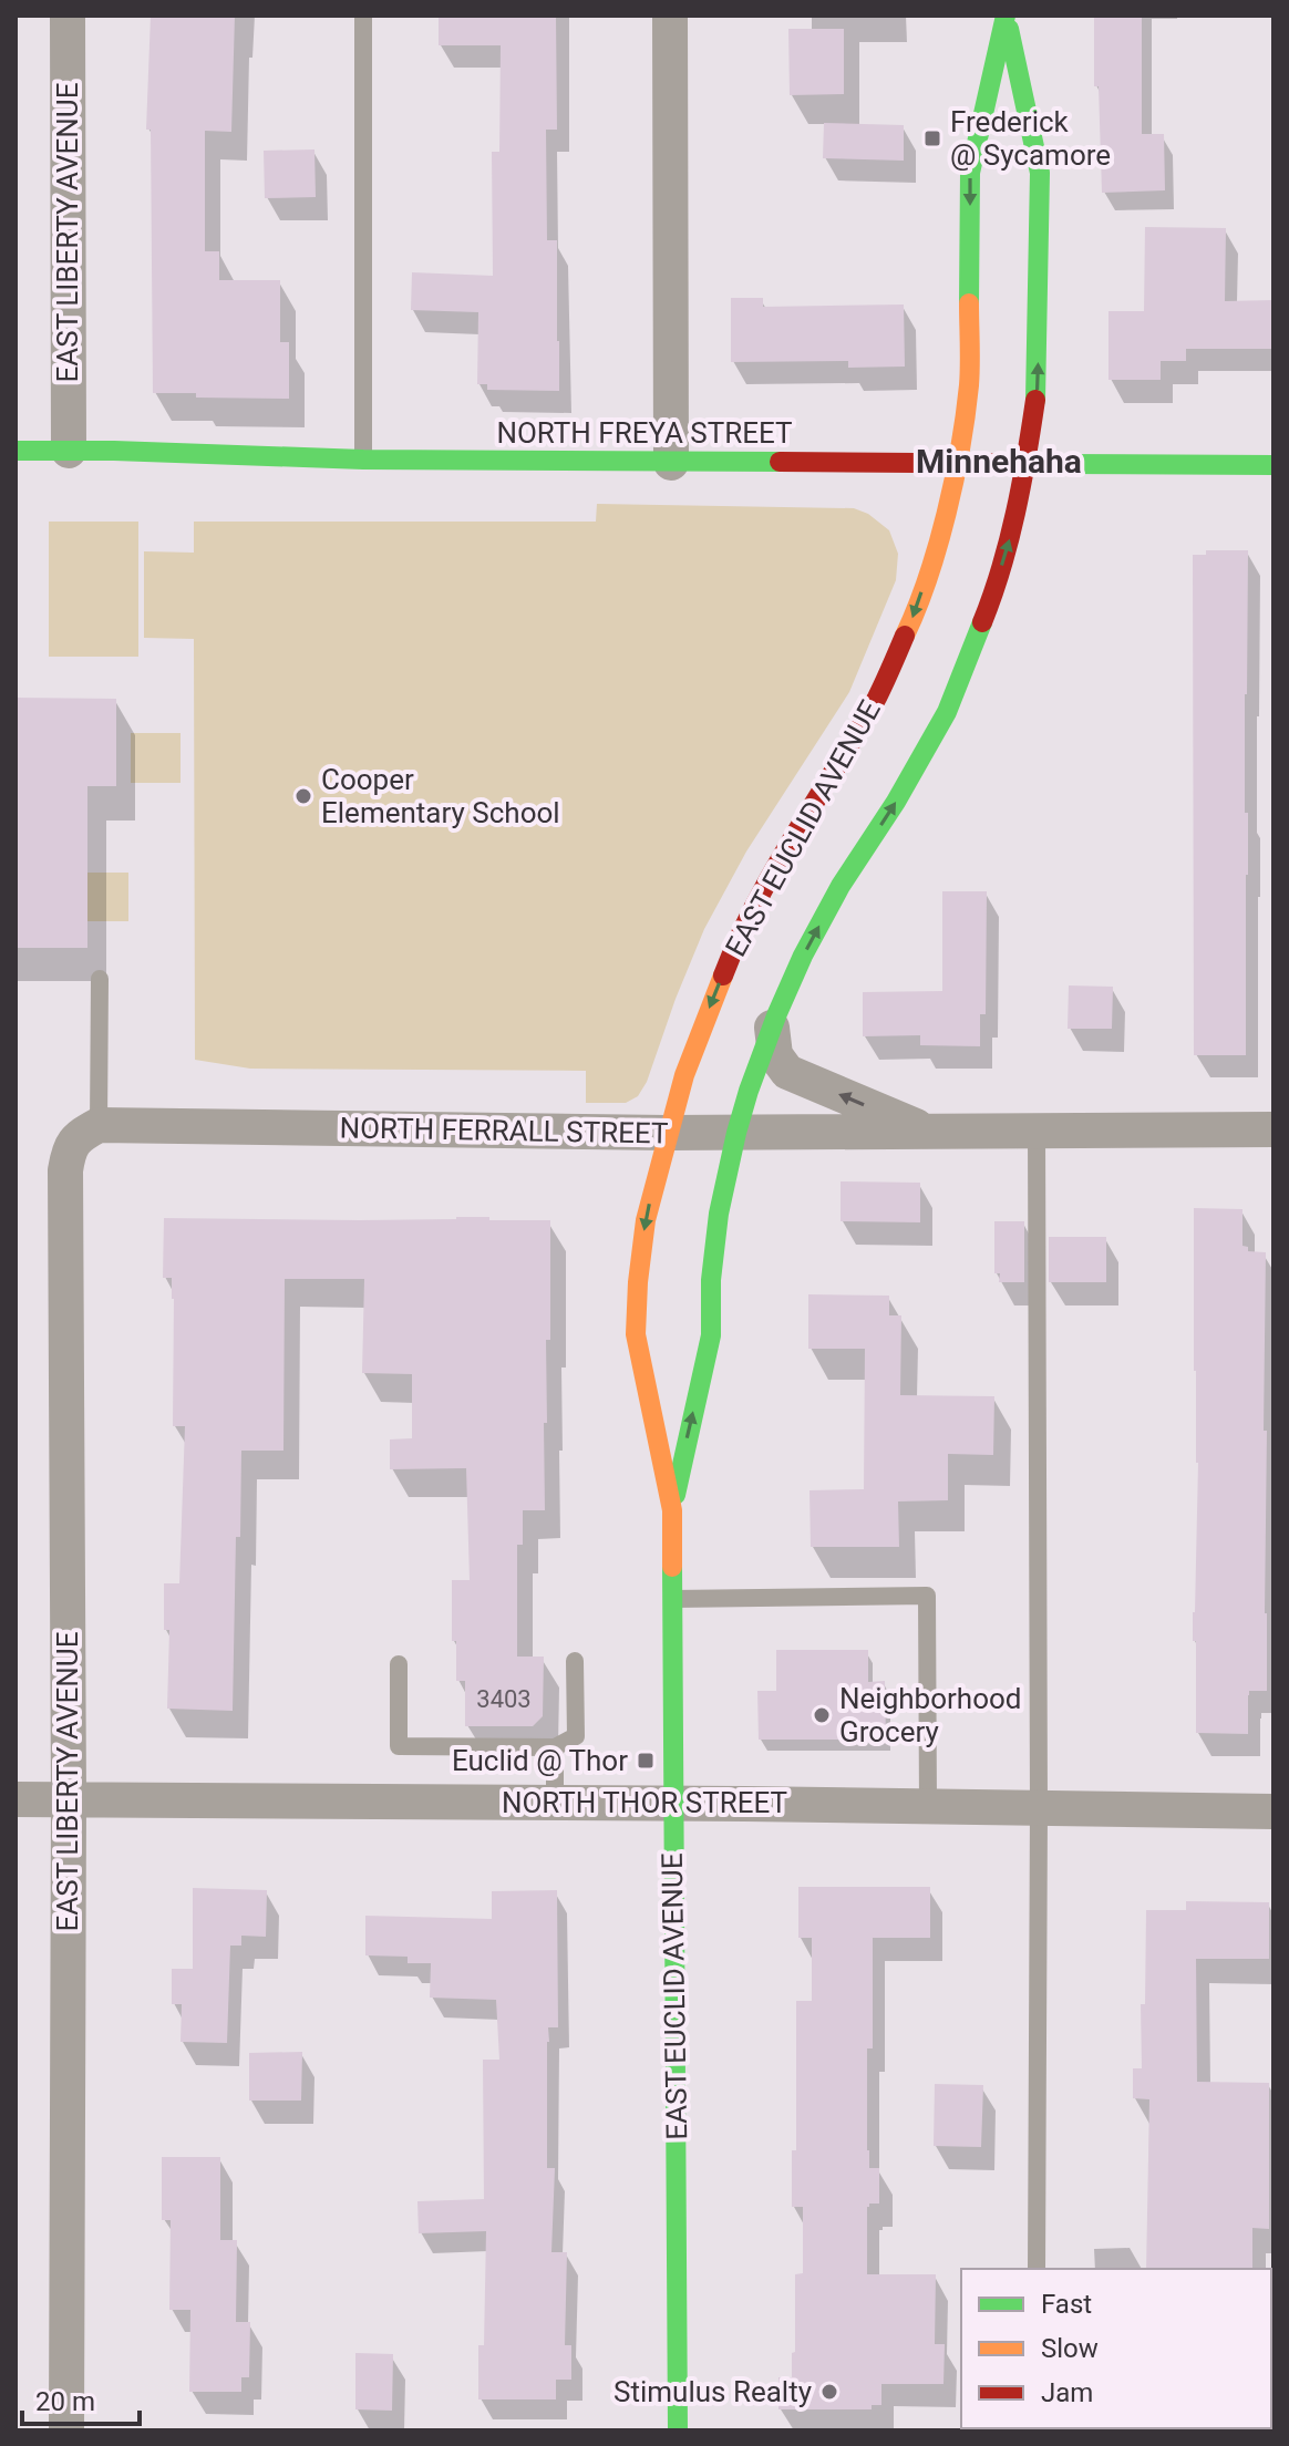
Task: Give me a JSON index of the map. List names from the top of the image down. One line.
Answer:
{"streets":{"main road":["NORTH FREYA STREET","EAST EUCLID AVENUE"],"street":["EAST LIBERTY AVENUE","NORTH FERRALL STREET","NORTH THOR STREET"]},"crossings":[["EAST LIBERTY AVENUE","NORTH FREYA STREET"],["EAST LIBERTY AVENUE","NORTH FERRALL STREET"],["EAST LIBERTY AVENUE","NORTH THOR STREET"],["NORTH FREYA STREET","EAST EUCLID AVENUE"],["EAST EUCLID AVENUE","NORTH FERRALL STREET"],["EAST EUCLID AVENUE","NORTH THOR STREET"]],"districts":["Minnehaha"],"places":{"transit":["Frederick @ Sycamore","Euclid @ Thor"],"other":["Cooper Elementary School","Neighborhood Grocery","Stimulus Realty"]},"house_numbers":["3403"],"legend":["Fast","Slow","Jam"],"scale_bar":"20 m"}
